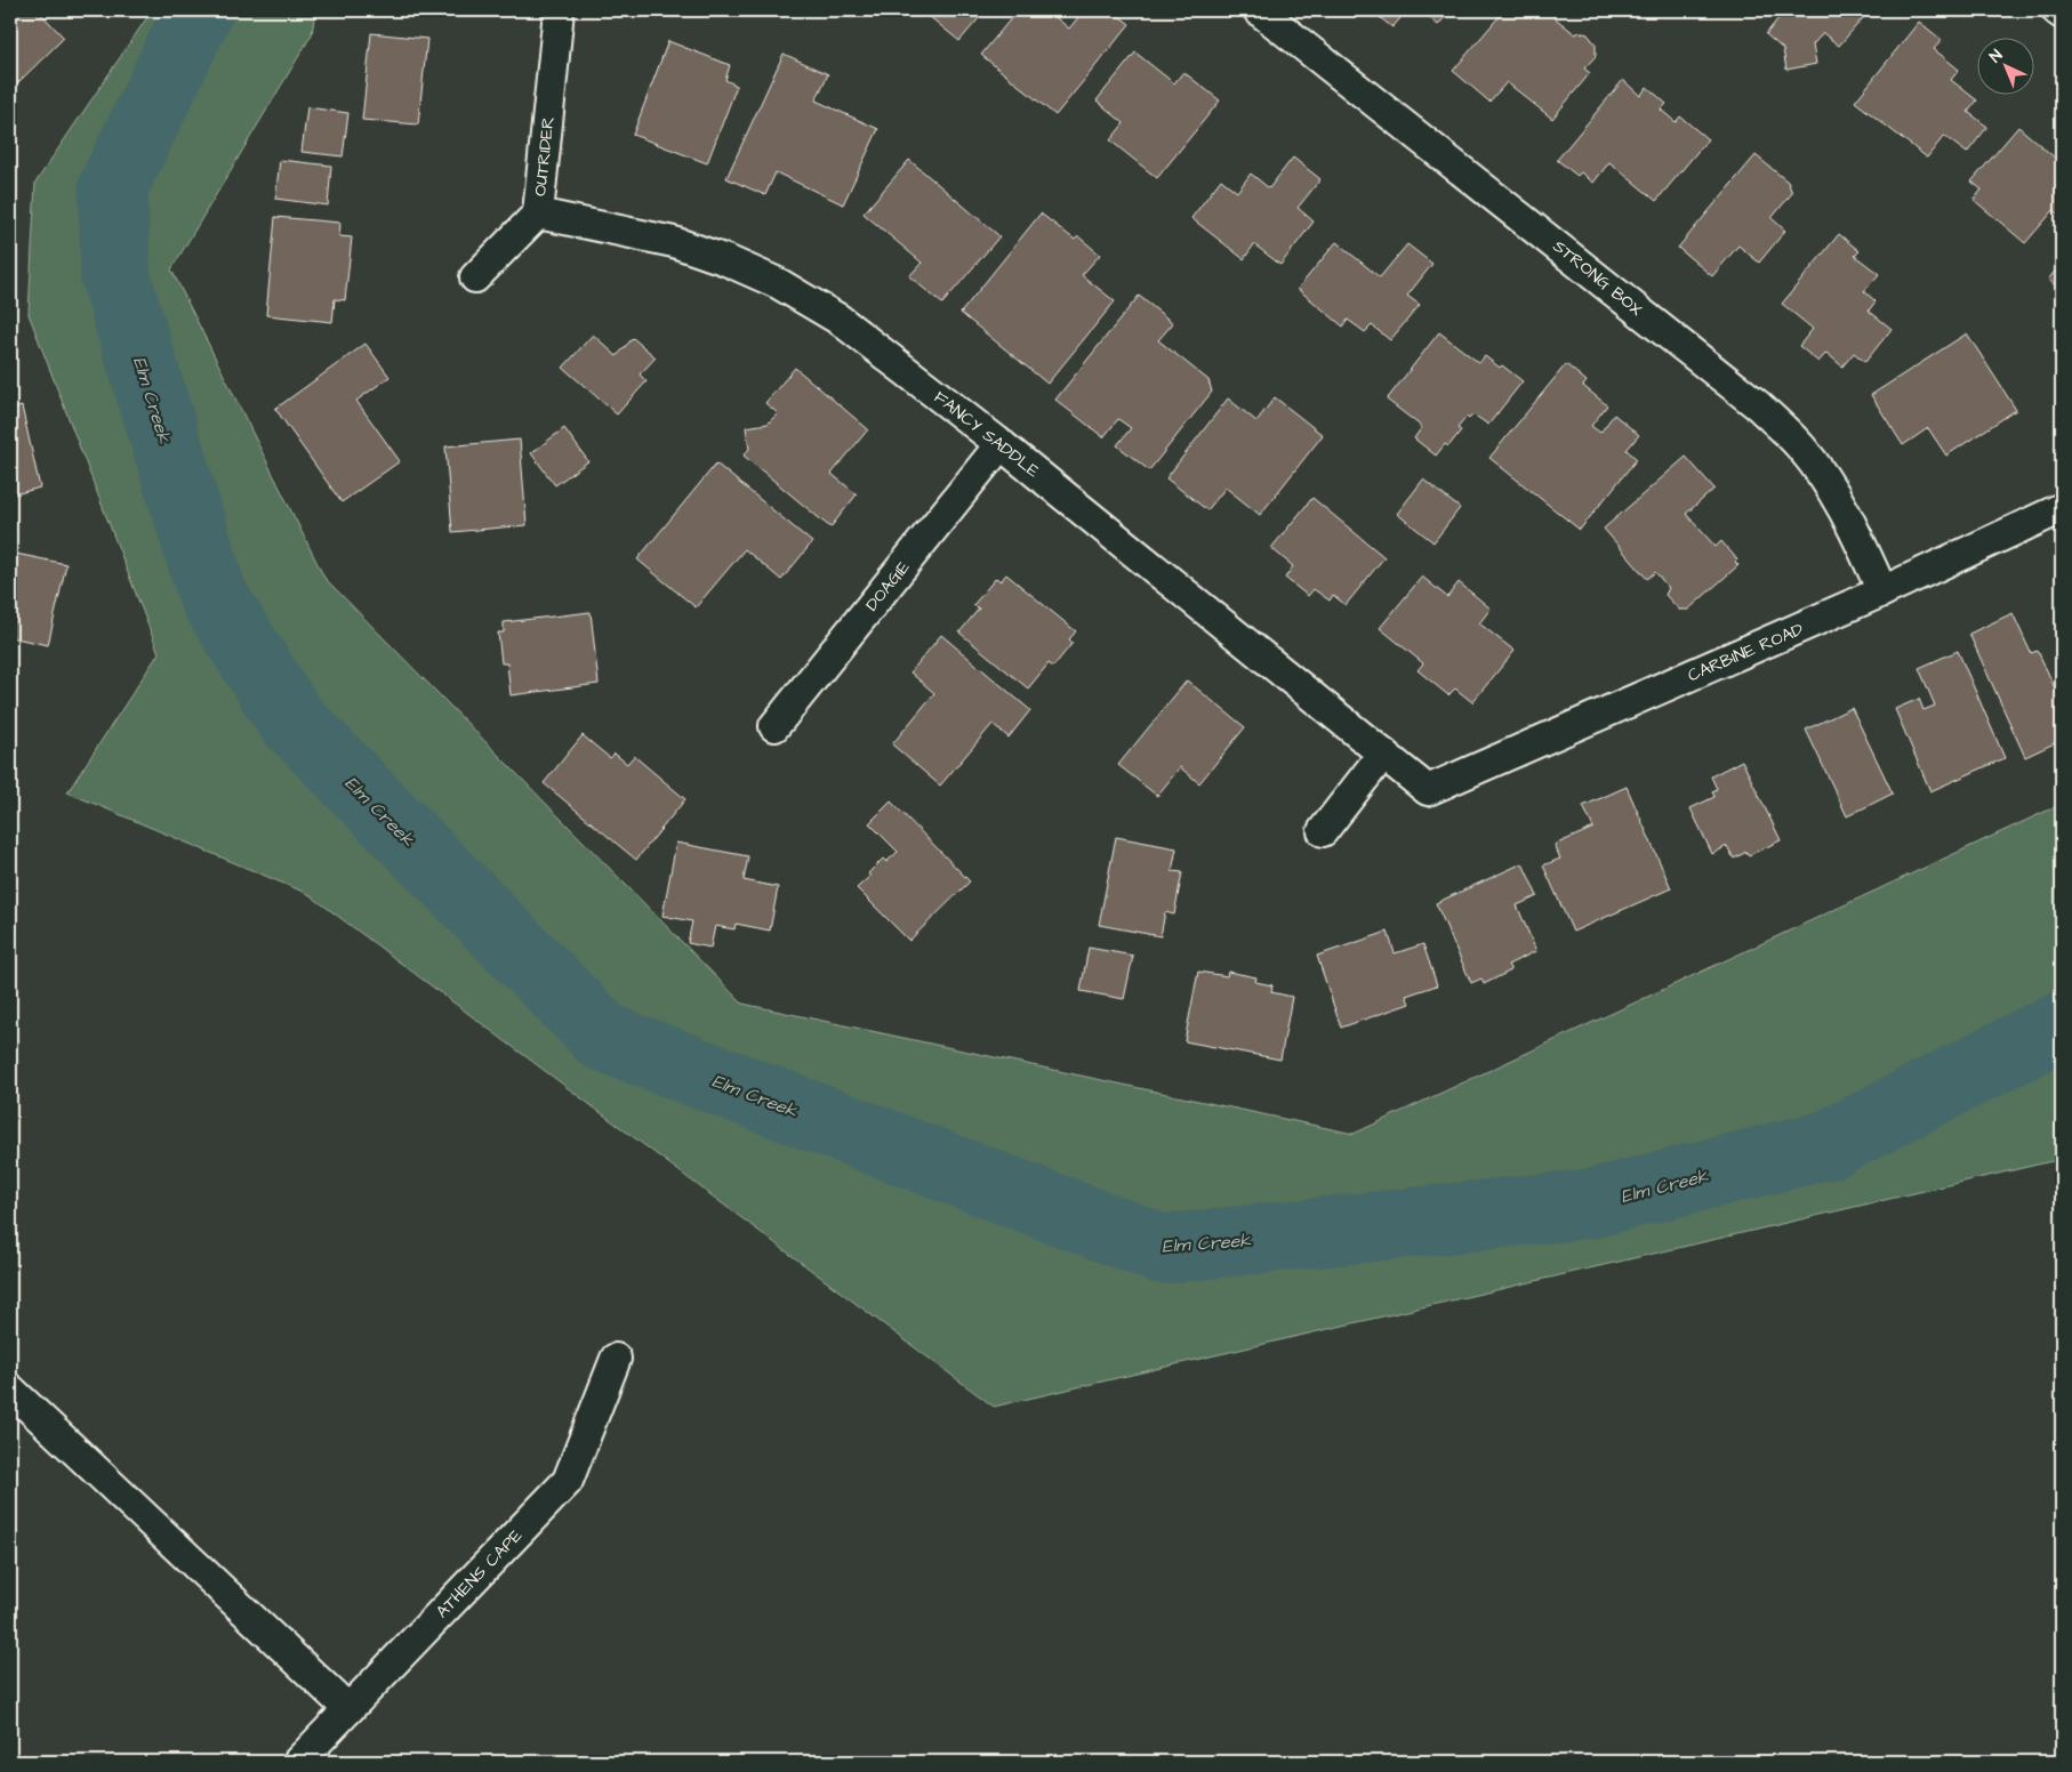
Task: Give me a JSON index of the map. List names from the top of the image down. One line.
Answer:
{"streets":{"street":["OUTRIDER","STRONG BOX","FANCY SADDLE","DOAGIE","CARBINE ROAD","ATHENS CAPE"]},"crossings":[["OUTRIDER","FANCY SADDLE"],["STRONG BOX","CARBINE ROAD"],["FANCY SADDLE","DOAGIE"],["FANCY SADDLE","CARBINE ROAD"]],"water":["Elm Creek"],"north":"top left"}
